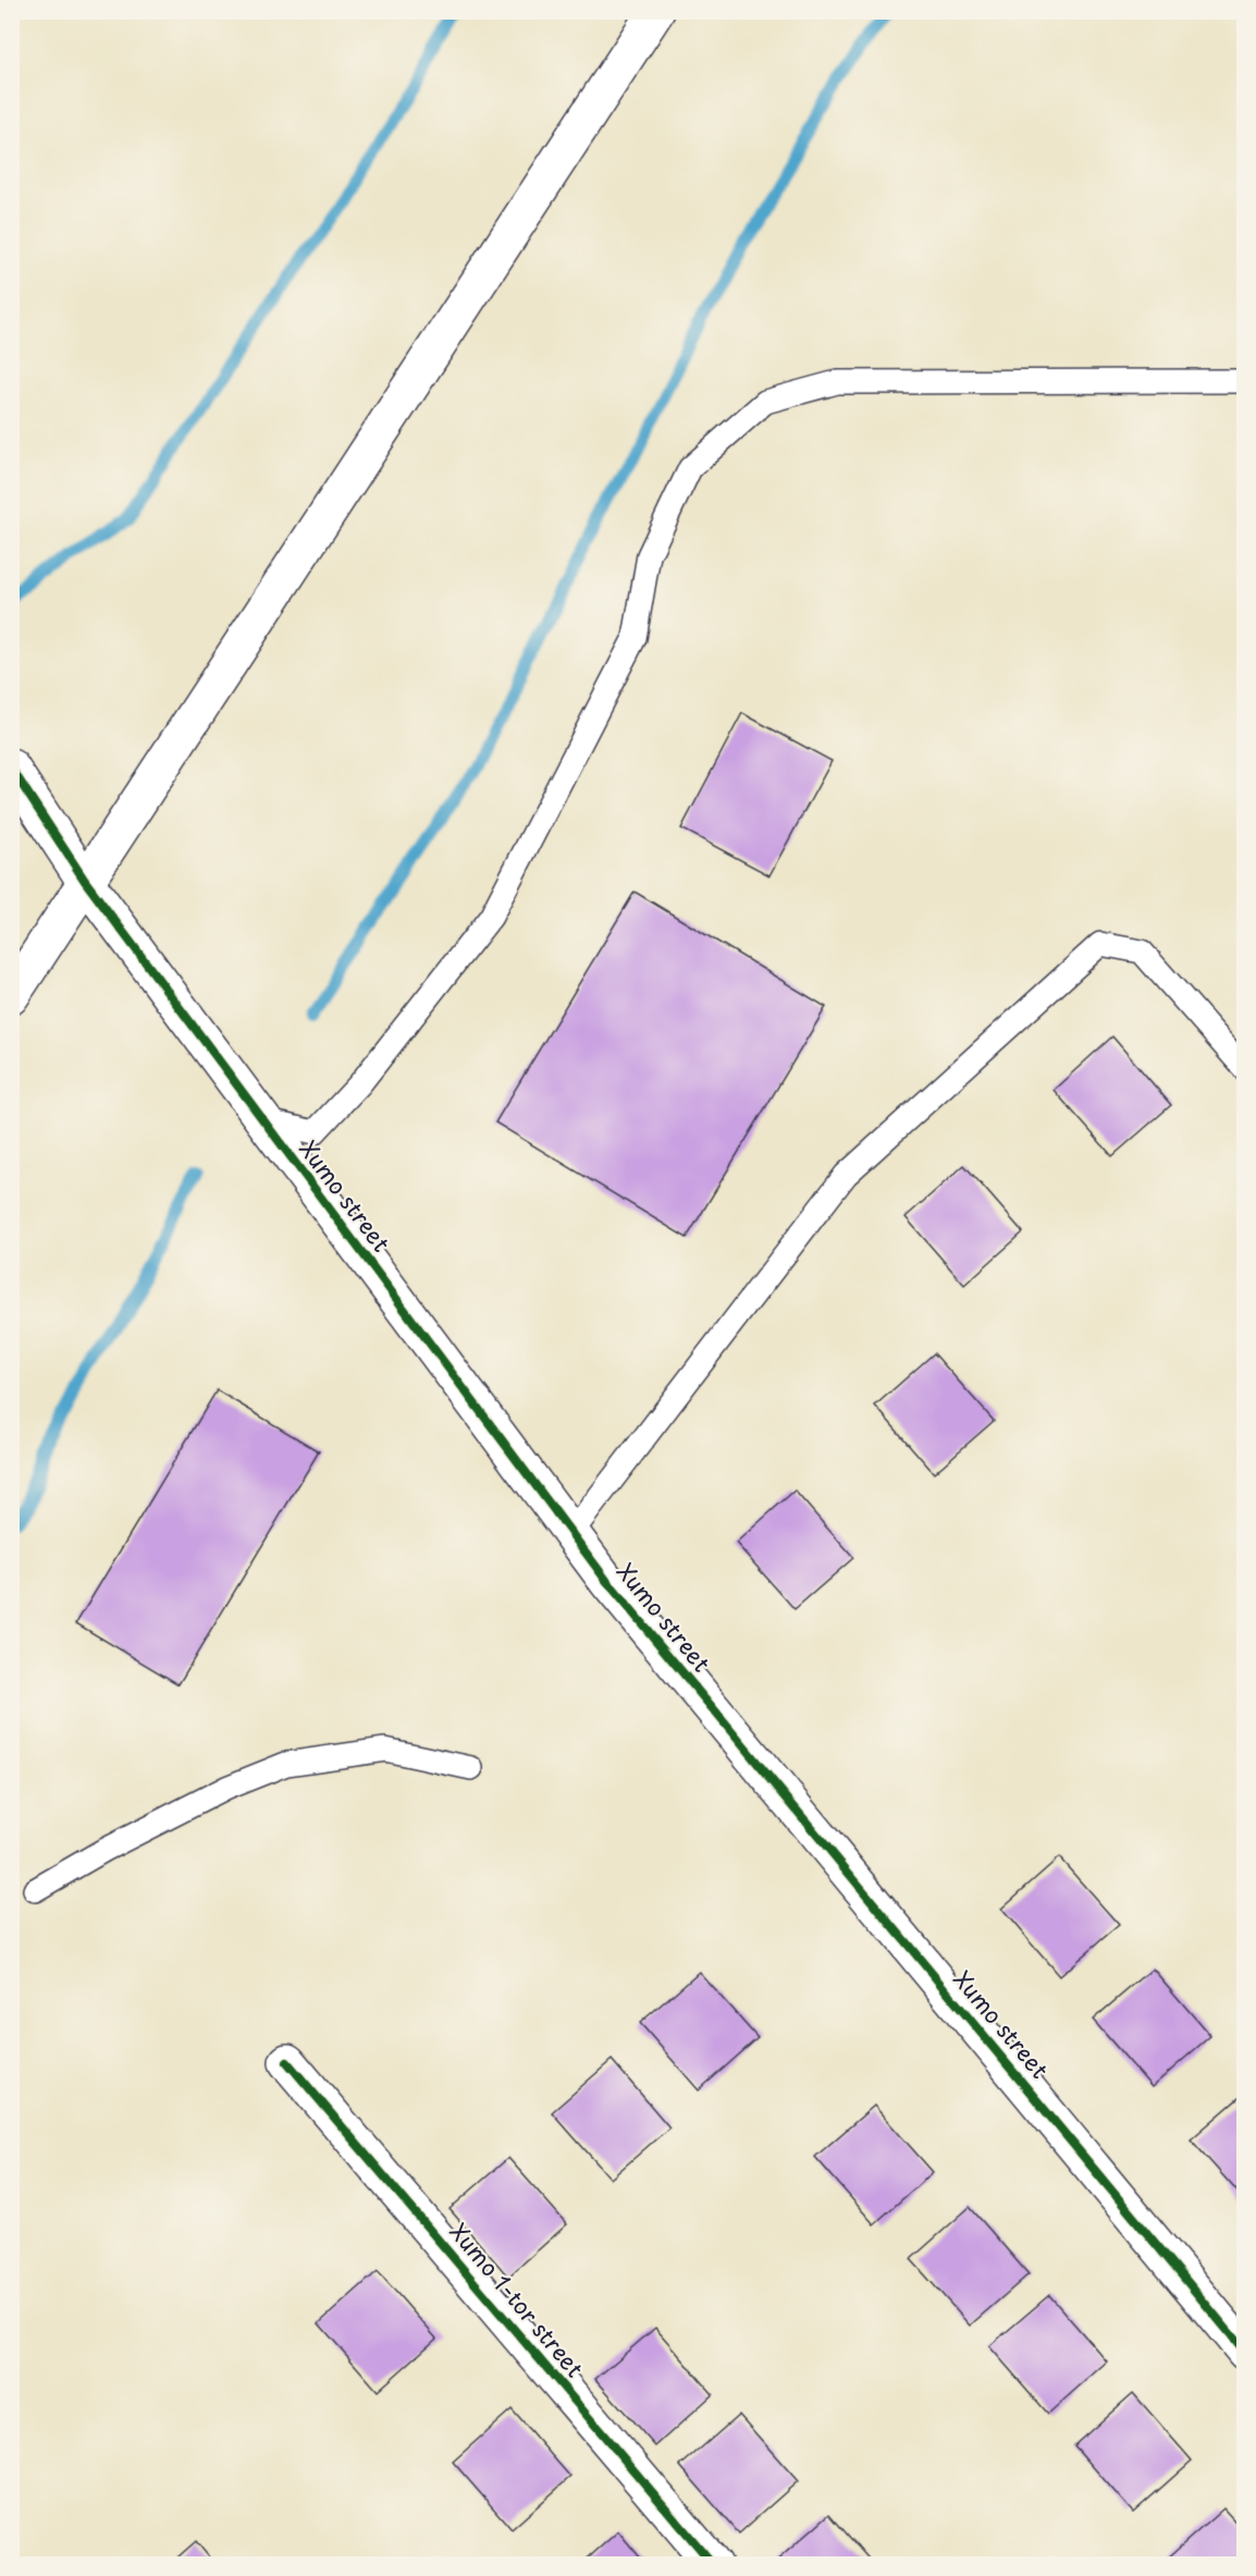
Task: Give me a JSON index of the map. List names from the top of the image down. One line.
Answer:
{"streets":{"main road":["Xumo street","Xumo 1-tor street"]}}
